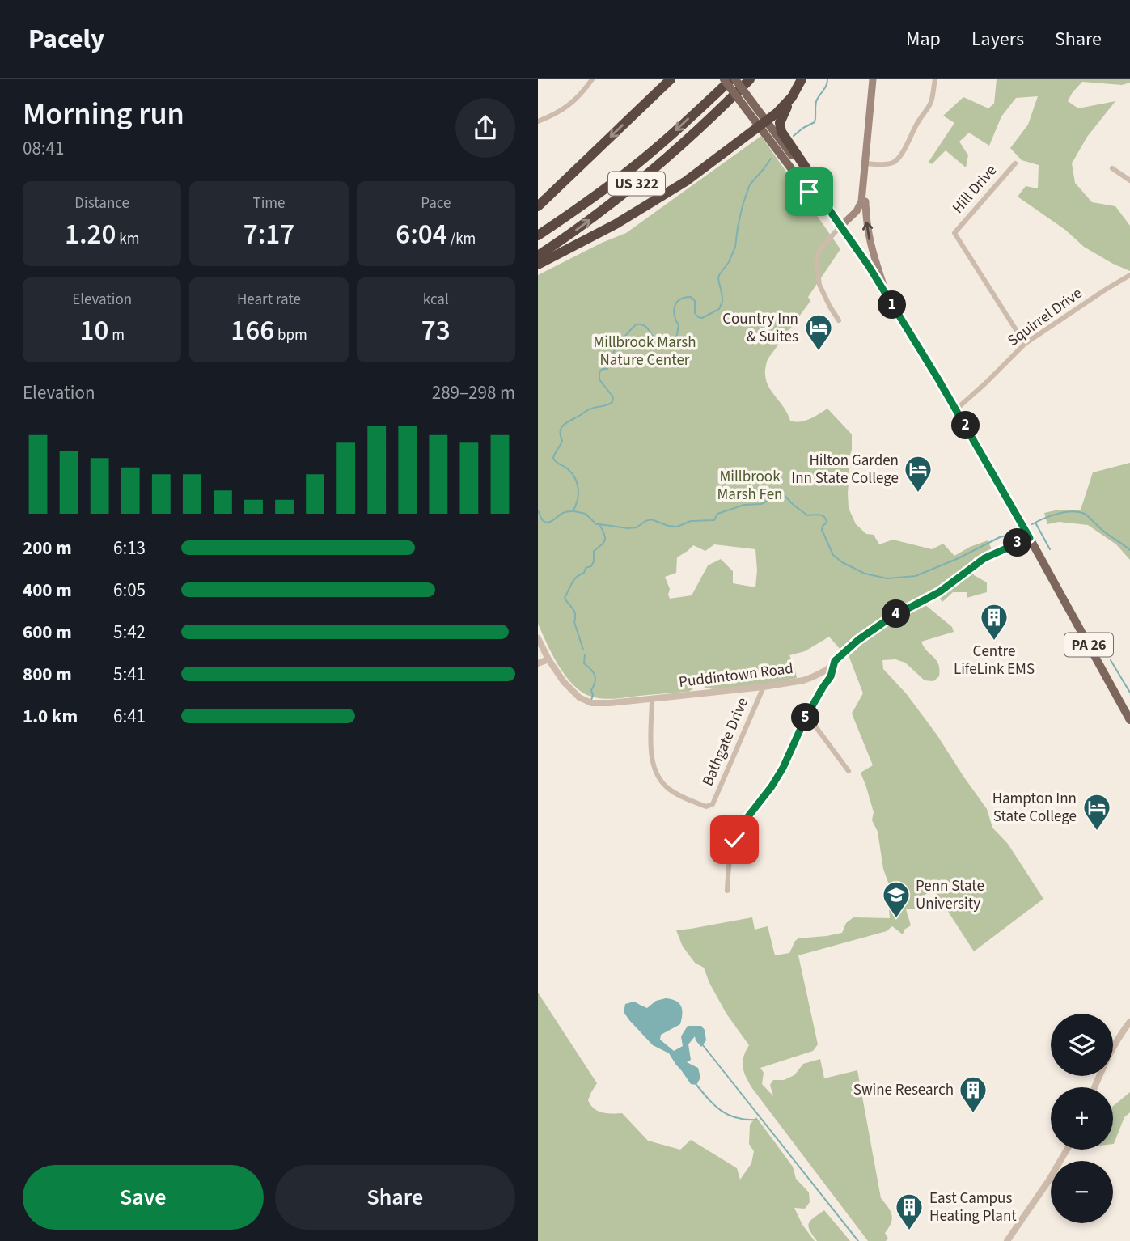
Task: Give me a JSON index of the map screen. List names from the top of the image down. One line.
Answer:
{"streets":{"highway":["US 322"],"main road":["PA 26"],"street":["Hill Drive","Squirrel Drive","Puddintown Road","Bathgate Drive"]},"crossings":[["US 322","PA 26"],["Hill Drive","Squirrel Drive"],["Squirrel Drive","PA 26"],["PA 26","Puddintown Road"],["Puddintown Road","Bathgate Drive"]],"parks":["Millbrook Marsh Nature Center","Millbrook Marsh Fen"],"places":{"hotel":["Country Inn & Suites","Hilton Garden Inn State College","Hampton Inn State College"],"building":["Centre LifeLink EMS","Swine Research","East Campus Heating Plant"],"school or university":["Penn State University"]},"page":{"header":"Pacely","nav":["Map","Layers","Share"],"heading":["Morning run","08:41"],"stats":[["Distance","1.20 km"],["Time","7:17"],["Pace","6:04 /km"],["Elevation","10 m"],["Heart rate","166 bpm"],["kcal","73"]],"pins":["1","2","3","4","5"],"chart":["Elevation","289–298 m"],"list":[{"name":"200 m","note":"6:13"},{"name":"400 m","note":"6:05"},{"name":"600 m","note":"5:42"},{"name":"800 m","note":"5:41"},{"name":"1.0 km","note":"6:41"}],"map_buttons":["+","−"],"buttons":["Save","Share"]}}
